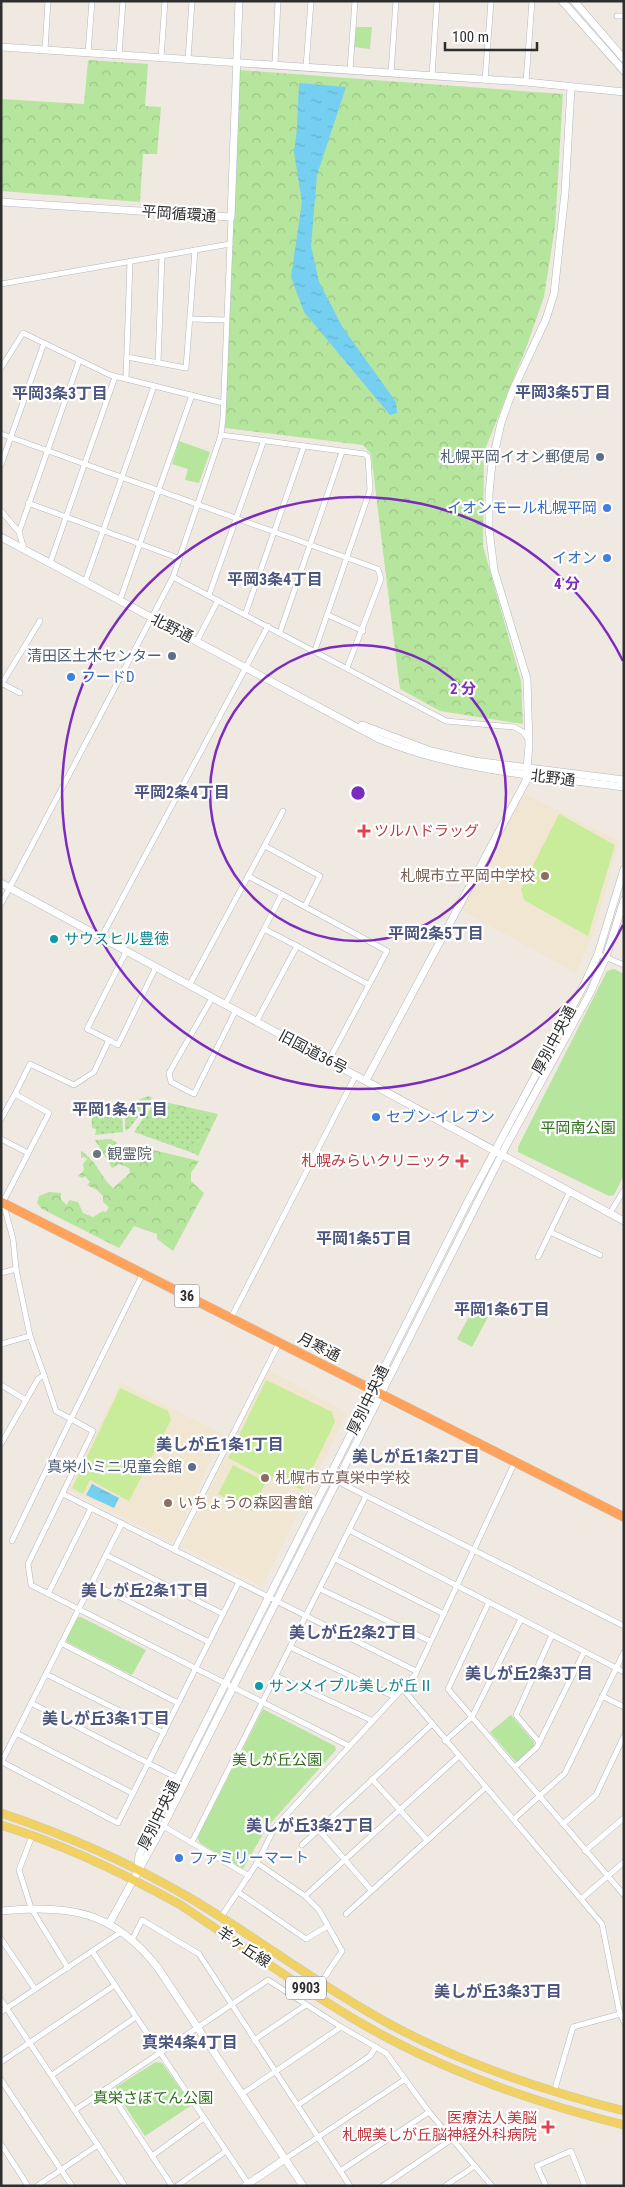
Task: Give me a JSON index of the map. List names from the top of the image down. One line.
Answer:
{"streets":{"highway":["36","月寒通"],"main road":["羊ヶ丘線","9903"],"street":["平岡循環通","北野通","厚別中央通","旧国道36号"]},"crossings":[["厚別中央通","旧国道36号"],["厚別中央通","月寒通"],["厚別中央通","羊ヶ丘線"]],"districts":["平岡3条5丁目","平岡3条3丁目","平岡3条4丁目","平岡2条4丁目","平岡2条5丁目","平岡1条4丁目","平岡1条5丁目","平岡1条6丁目","美しが丘1条1丁目","美しが丘1条2丁目","美しが丘2条1丁目","美しが丘2条2丁目","美しが丘2条3丁目","美しが丘3条1丁目","美しが丘3条2丁目","美しが丘3条3丁目","真栄4条4丁目"],"parks":["平岡南公園","美しが丘公園","真栄さぼてん公園"],"places":{"other":["札幌平岡イオン郵便局","イオンモール札幌平岡","イオン","清田区土木センター","フードD","札幌市立平岡中学校","サウスヒル豊徳","セブン-イレブン","観霊院","真栄小ミニ児童会館","札幌市立真栄中学校","いちょうの森図書館","サンメイプル美しが丘Ⅱ","ファミリーマート"],"health":["ツルハドラッグ","札幌みらいクリニック","医療法人美脳 札幌美しが丘脳神経外科病院"]},"scale_bar":"100 m","rings":["4 分","2 分"]}
